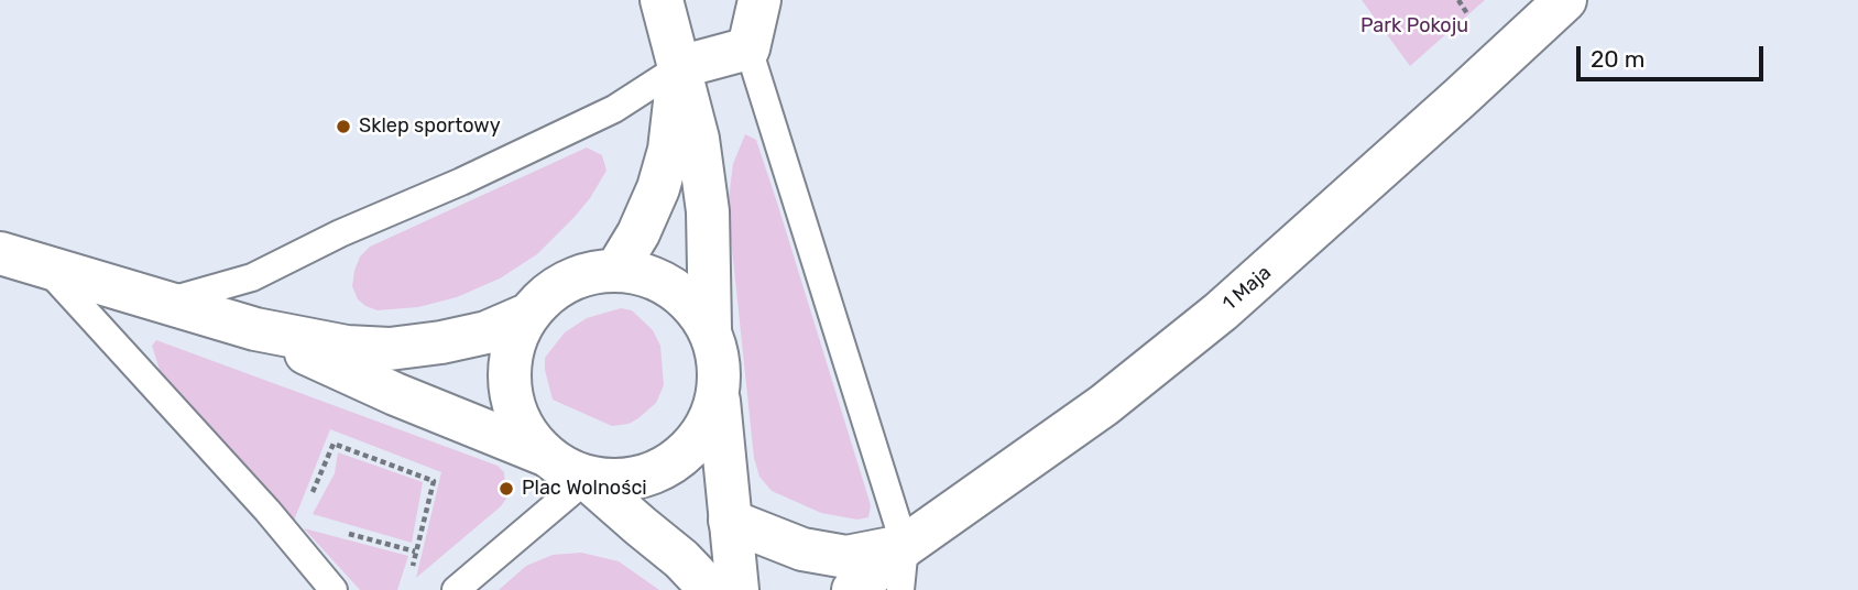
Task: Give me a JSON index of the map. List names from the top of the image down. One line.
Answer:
{"streets":{"main road":["1 Maja"]},"parks":["Park Pokoju"],"places":["Sklep sportowy","Plac Wolności"],"scale_bar":"20 m"}
